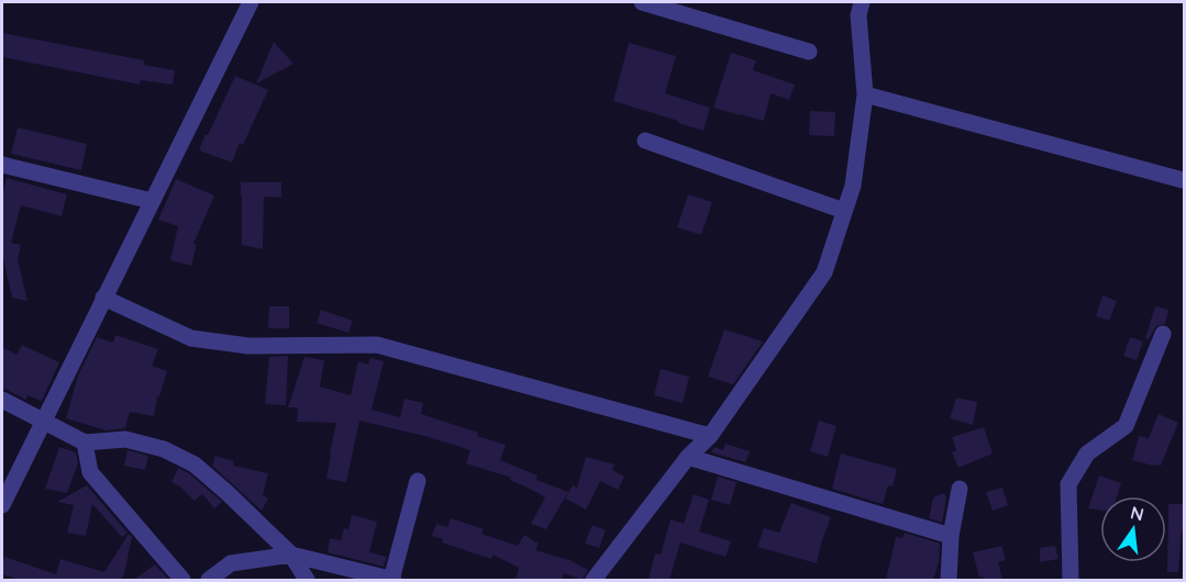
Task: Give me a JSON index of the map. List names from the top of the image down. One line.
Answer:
{"north":"top"}
